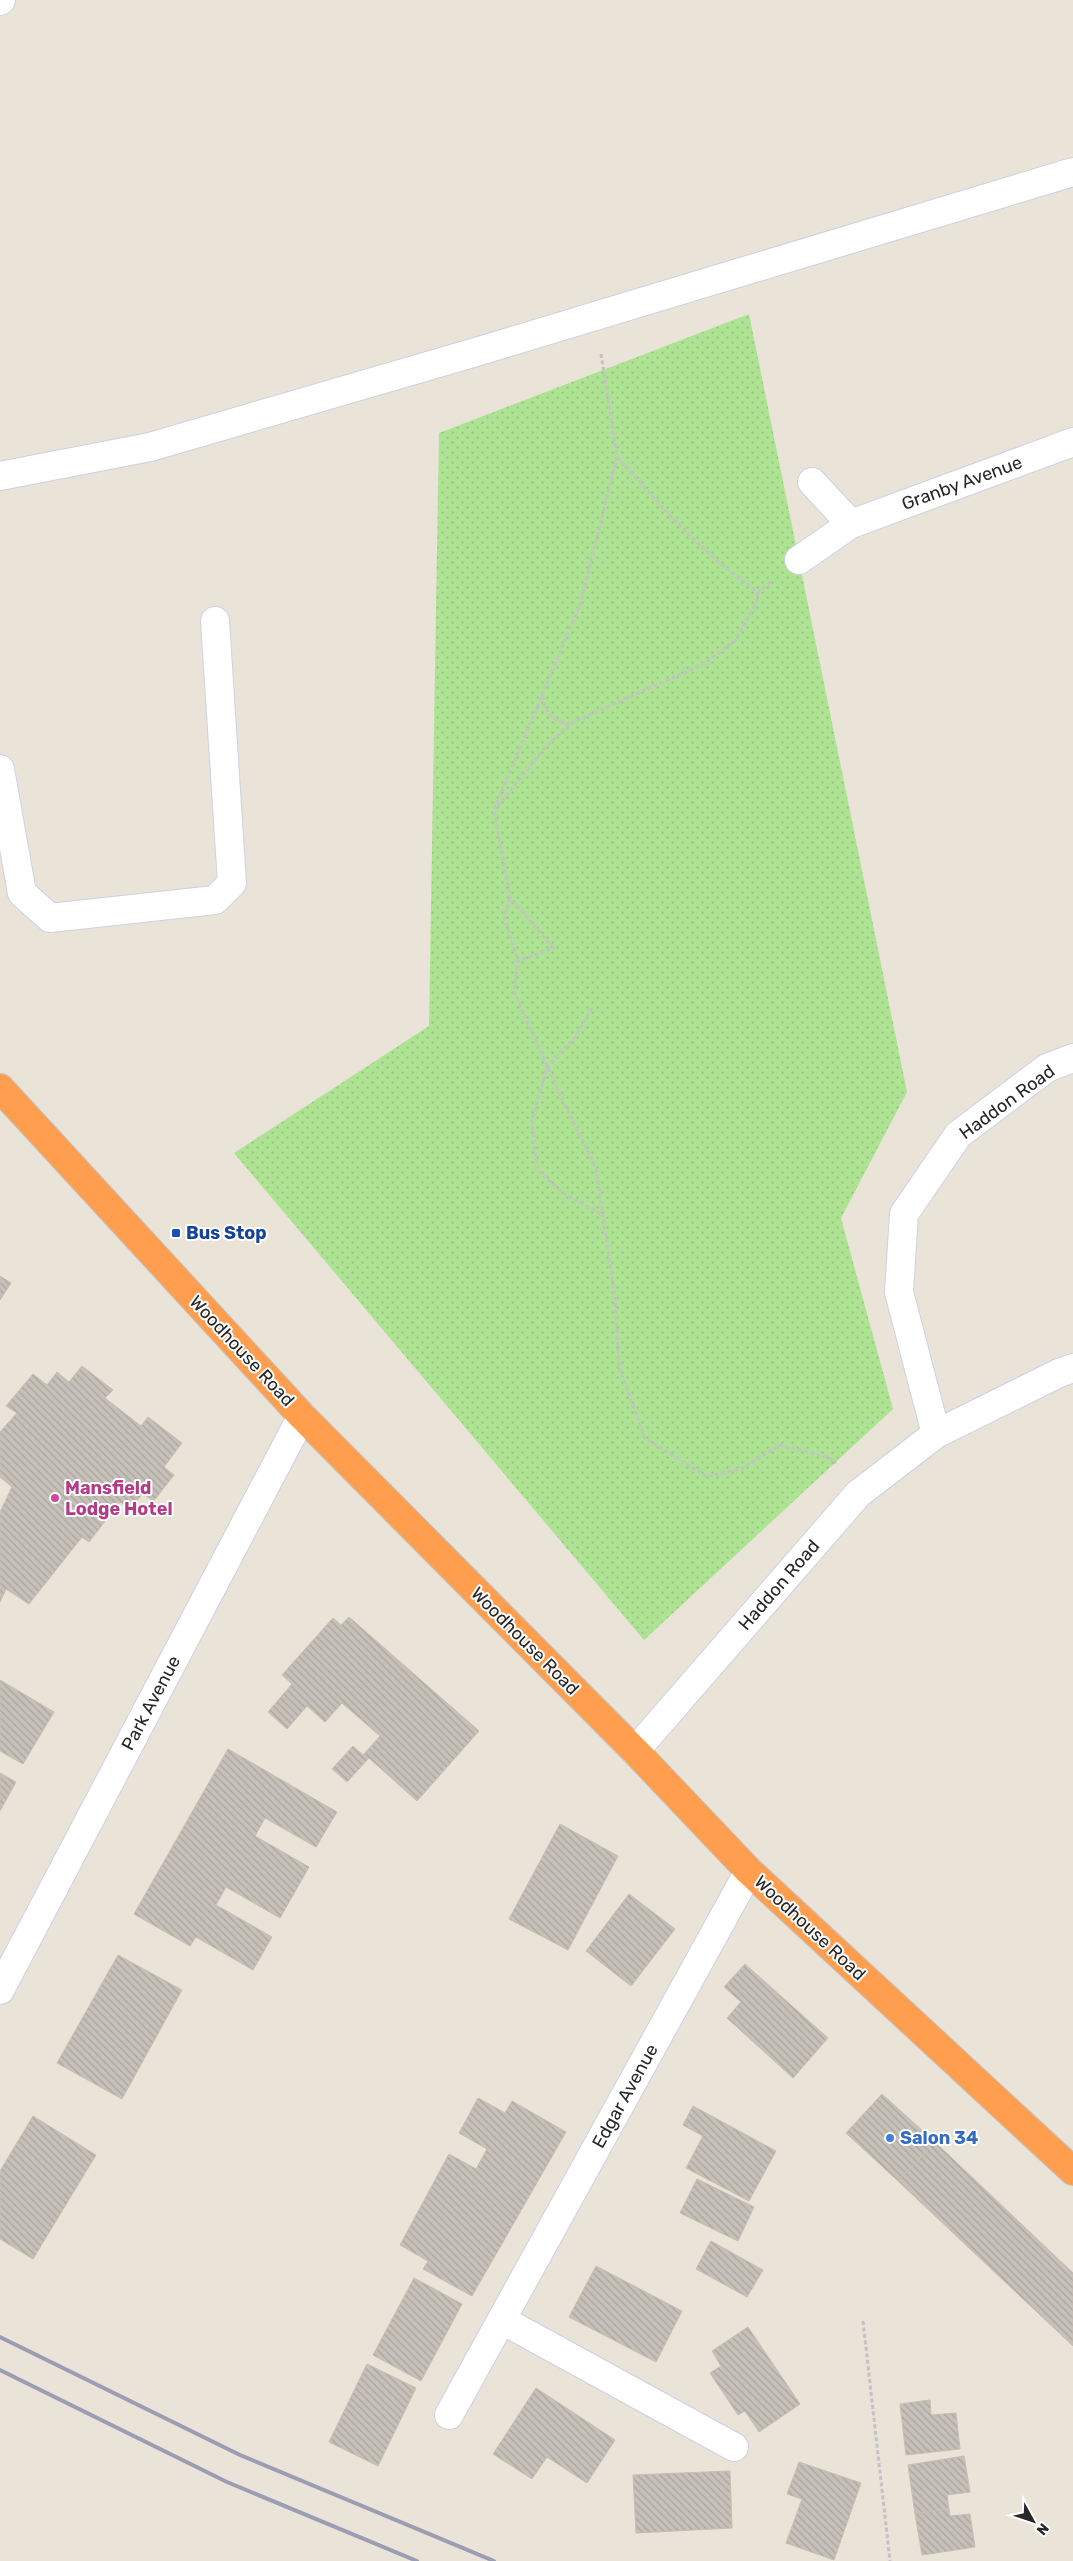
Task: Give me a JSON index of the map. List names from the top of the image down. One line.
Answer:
{"streets":{"highway":["Woodhouse Road"],"street":["Granby Avenue","Haddon Road","Park Avenue","Edgar Avenue"]},"crossings":[["Haddon Road","Woodhouse Road"],["Woodhouse Road","Park Avenue"],["Woodhouse Road","Edgar Avenue"]],"places":{"transit":["Bus Stop"],"other":["Mansfield Lodge Hotel","Salon 34"]},"north":"bottom right"}
